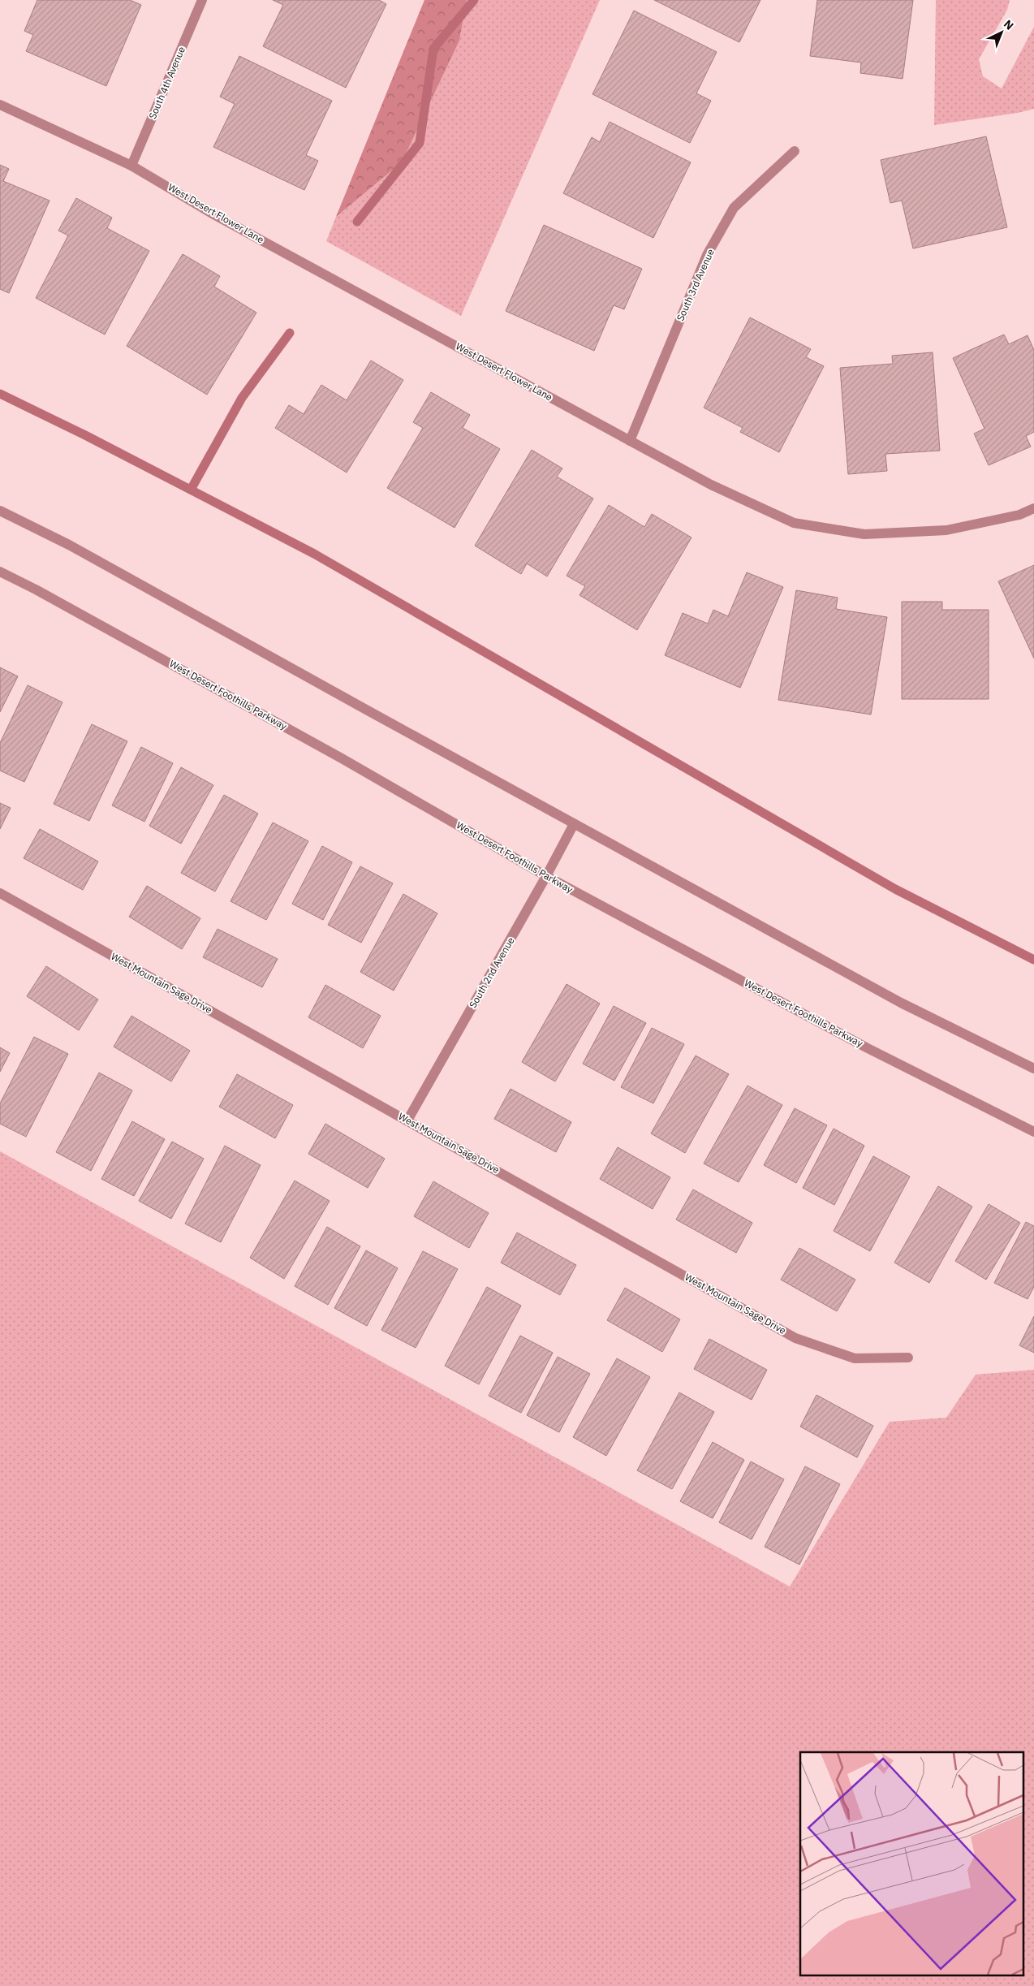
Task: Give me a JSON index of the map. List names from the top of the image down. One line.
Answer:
{"streets":{"street":["South 4th Avenue","West Desert Flower Lane","South 3rd Avenue","West Desert Foothills Parkway","South 2nd Avenue","West Mountain Sage Drive"]},"crossings":[["South 4th Avenue","West Desert Flower Lane"],["West Desert Flower Lane","South 3rd Avenue"],["West Desert Foothills Parkway","South 2nd Avenue"],["South 2nd Avenue","West Mountain Sage Drive"]],"north":"top right"}
